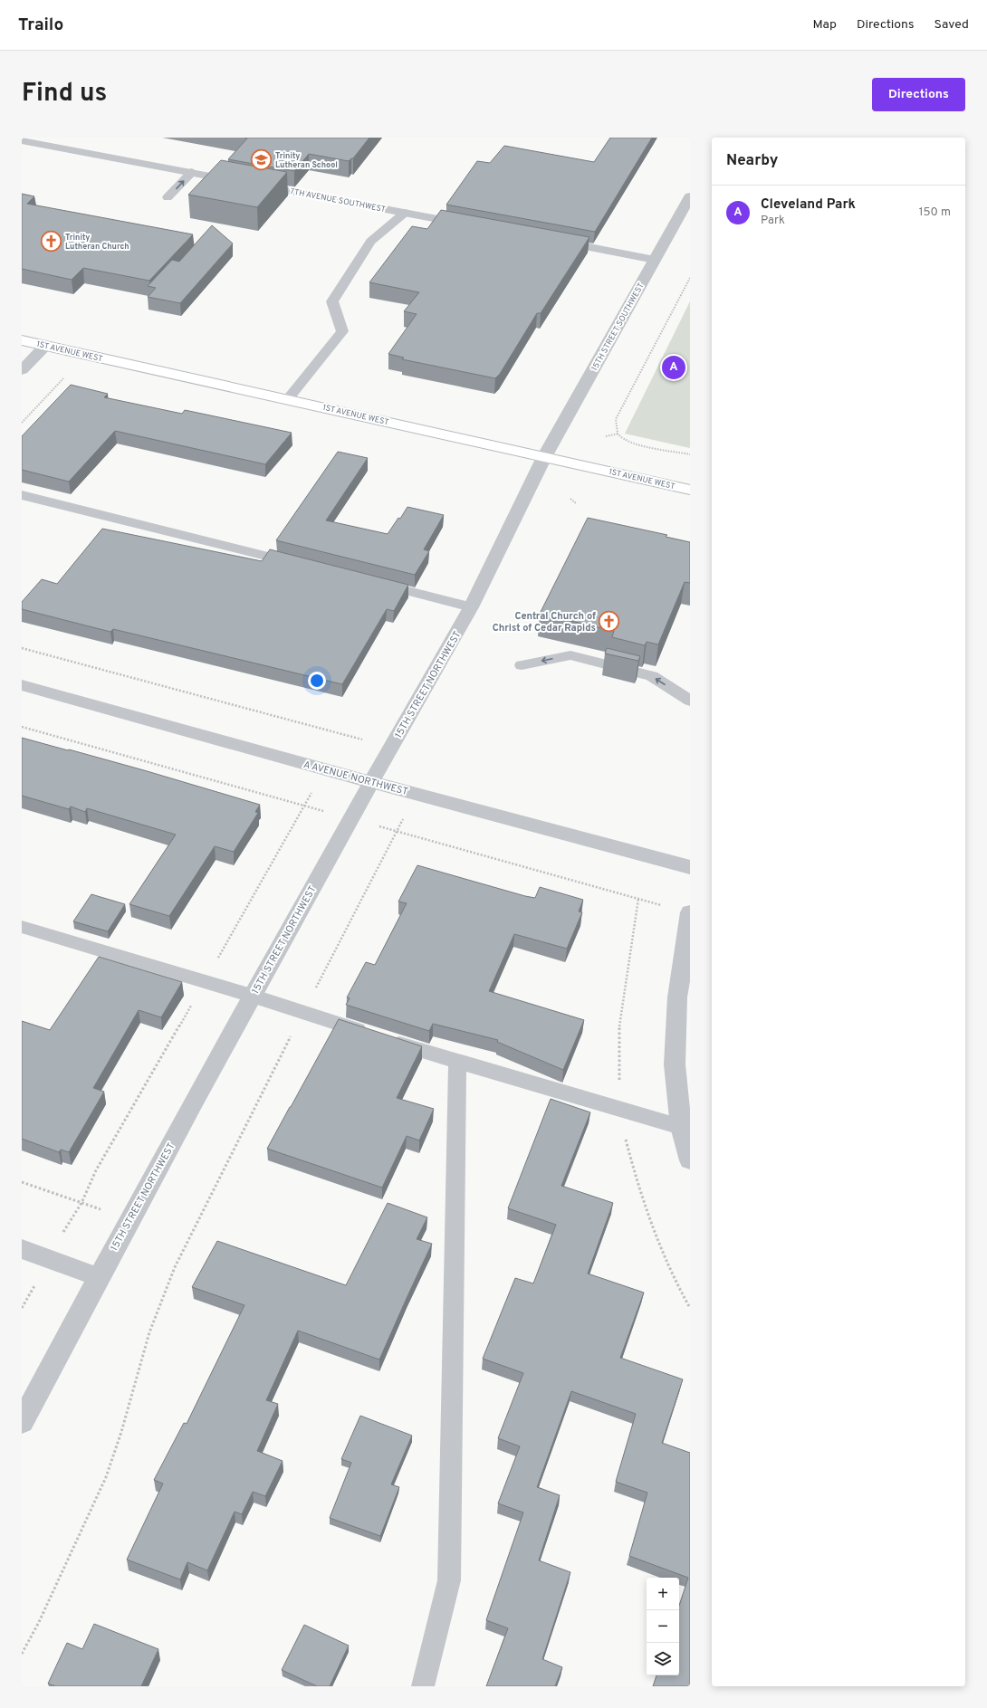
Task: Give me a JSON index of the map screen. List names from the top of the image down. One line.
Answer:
{"streets":{"main road":["1ST AVENUE WEST"],"street":["7TH AVENUE SOUTHWEST","15TH STREET SOUTHWEST","15TH STREET NORTHWEST","A AVENUE NORTHWEST"]},"crossings":[["15TH STREET SOUTHWEST","1ST AVENUE WEST"],["15TH STREET SOUTHWEST","15TH STREET NORTHWEST"],["1ST AVENUE WEST","15TH STREET NORTHWEST"],["15TH STREET NORTHWEST","A AVENUE NORTHWEST"]],"places":{"school or university":["Trinity Lutheran School"],"church":["Trinity Lutheran Church","Central Church of Christ of Cedar Rapids"]},"page":{"header":"Trailo","nav":["Map","Directions","Saved"],"title":"Find us","buttons":"Directions","heading":"Nearby","list":[{"mark":"A","name":"Cleveland Park","note":"Park","value":"150 m"}],"pins":"A","map_buttons":["+","−"]}}
